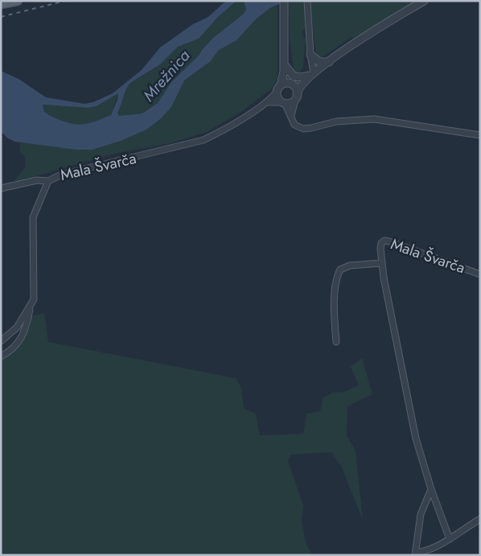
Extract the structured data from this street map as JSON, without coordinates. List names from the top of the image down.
{
  "streets": {
    "street": ["Mala Švarča"]
  },
  "water": ["Mrežnica"]
}
